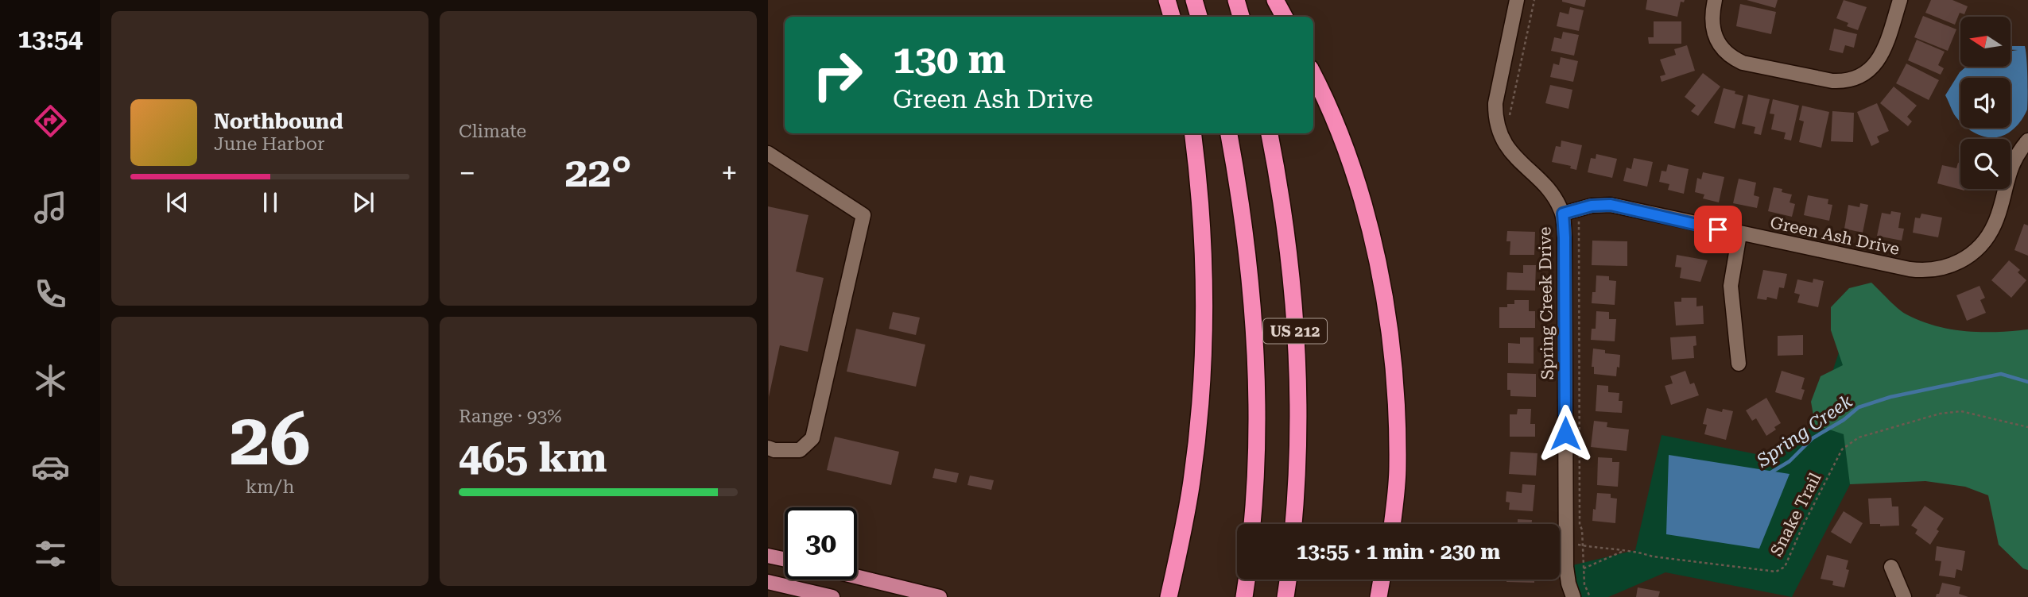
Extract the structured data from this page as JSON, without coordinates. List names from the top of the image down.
{
  "streets": {
    "highway": ["US 212"],
    "street": ["Green Ash Drive", "Spring Creek Drive"],
    "path": ["Snake Trail"]
  },
  "crossings": [
    ["Green Ash Drive", "Spring Creek Drive"],
    ["Spring Creek Drive", "Snake Trail"]
  ],
  "water": ["Spring Creek"],
  "north": "left",
  "page": {
    "tabs": "13:54",
    "tile": [
      "Climate",
      ["26", "km/h"],
      ["Range · 93%", "465 km"]
    ],
    "turn": ["130 m", "Green Ash Drive"],
    "song": ["Northbound", "June Harbor"],
    "heat": ["−", "22°", "+"],
    "limit": "30",
    "trip": "13:55 · 1 min · 230 m"
  }
}
